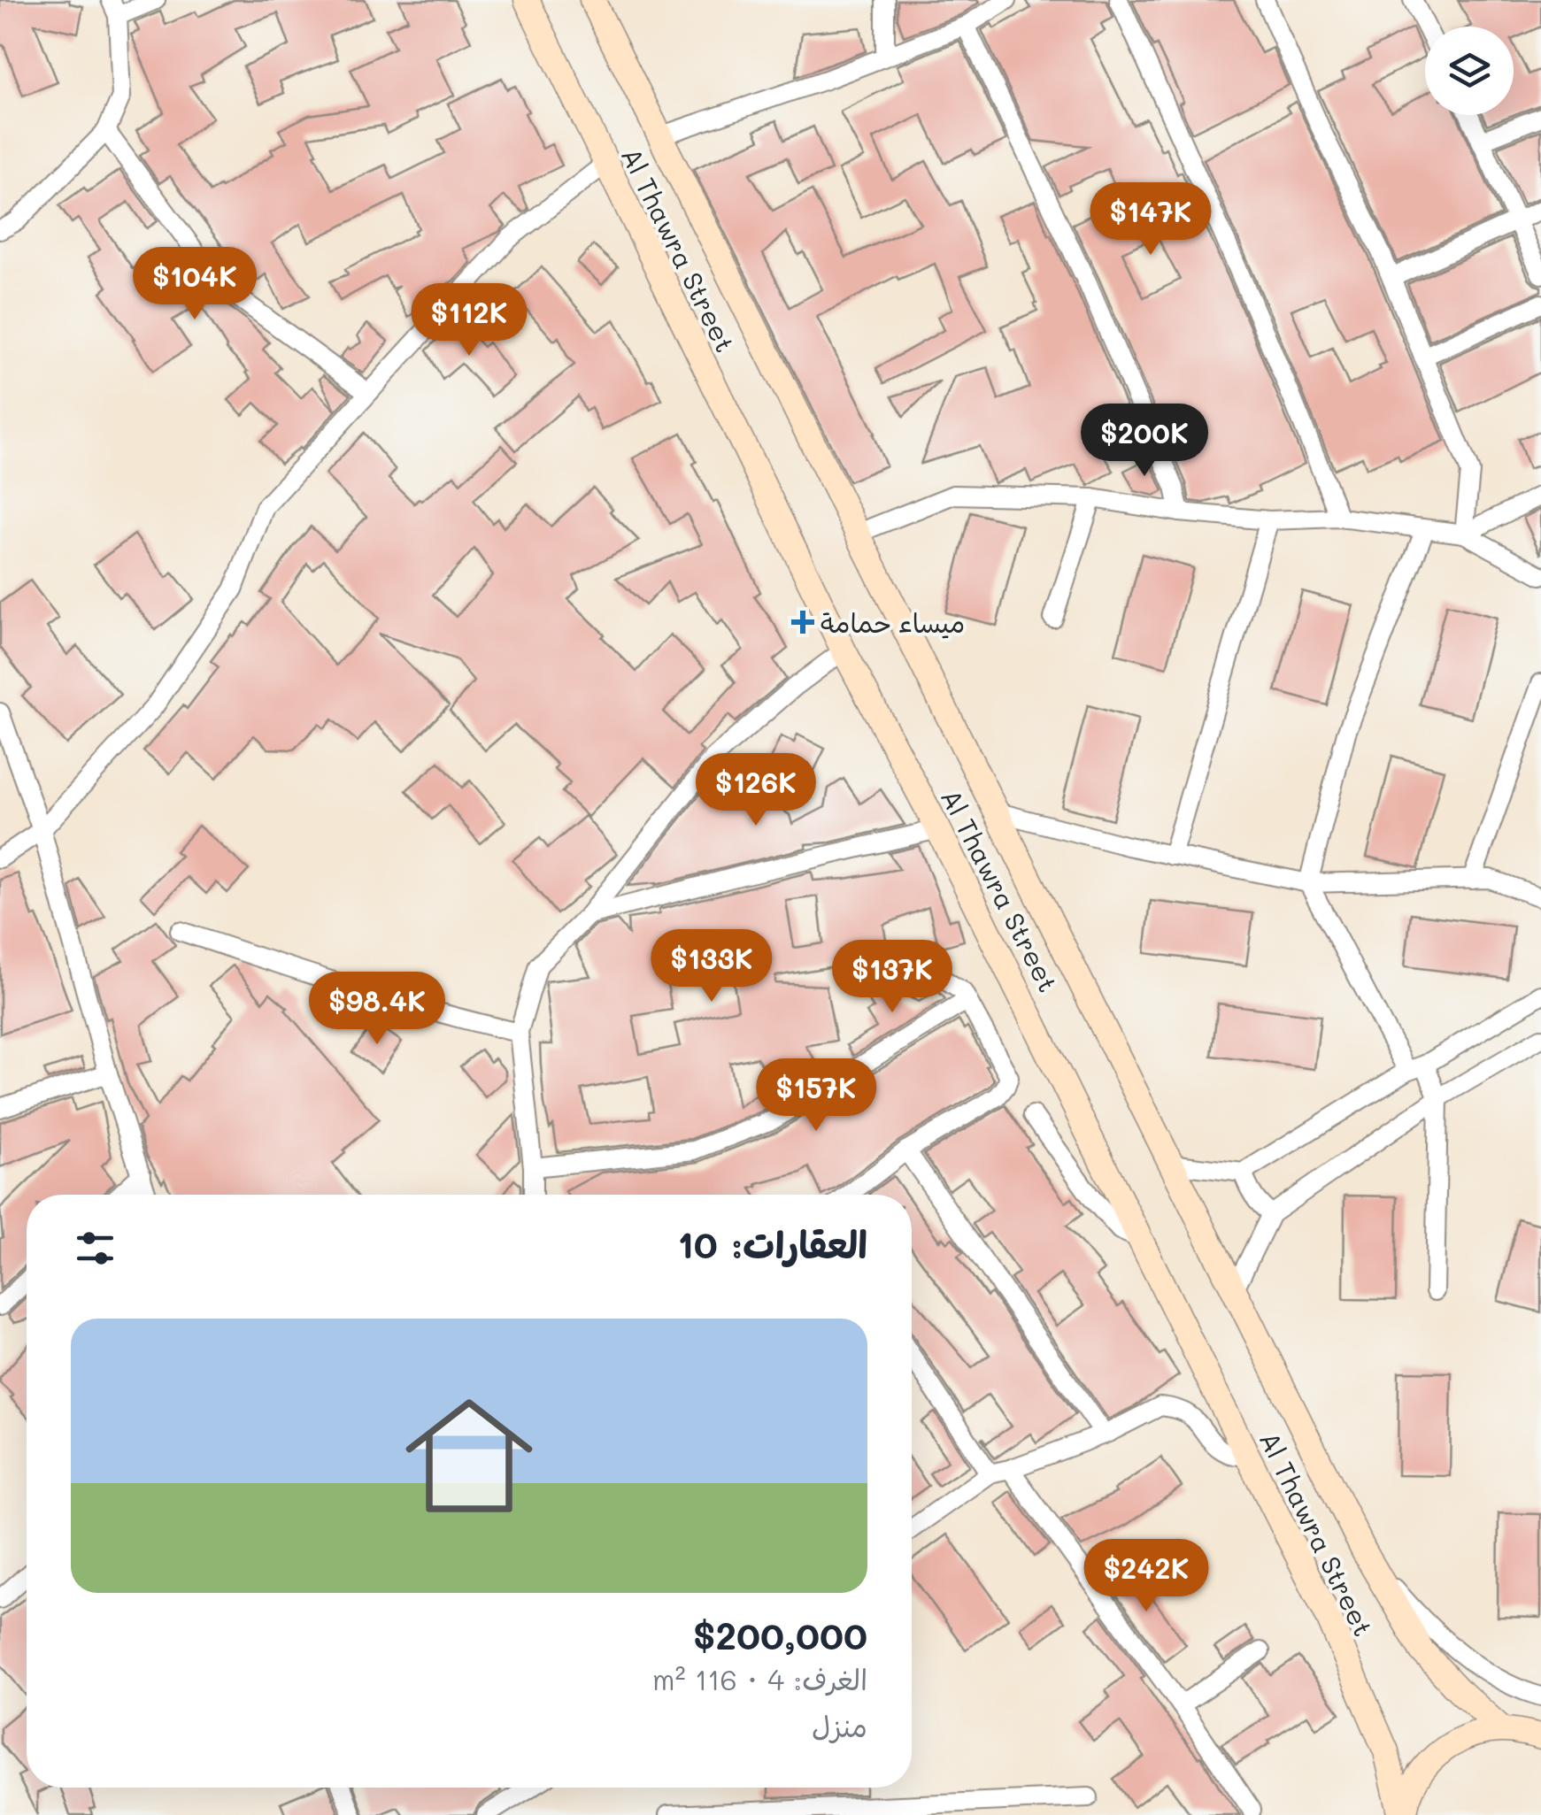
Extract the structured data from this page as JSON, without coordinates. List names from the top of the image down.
{
  "streets": {
    "main road": ["Al Thawra Street"]
  },
  "places": {
    "health": ["ميساء حمامة"]
  },
  "page": {
    "price": [
      "$147K",
      "$104K",
      "$112K",
      "$200K",
      "$126K",
      "$133K",
      "$137K",
      "$98.4K",
      "$157K",
      "$242K"
    ],
    "heading": "العقارات: 10",
    "list": [
      {
        "name": "$200,000",
        "note": "الغرف: 4 · 116 m² · منزل"
      }
    ]
  }
}
